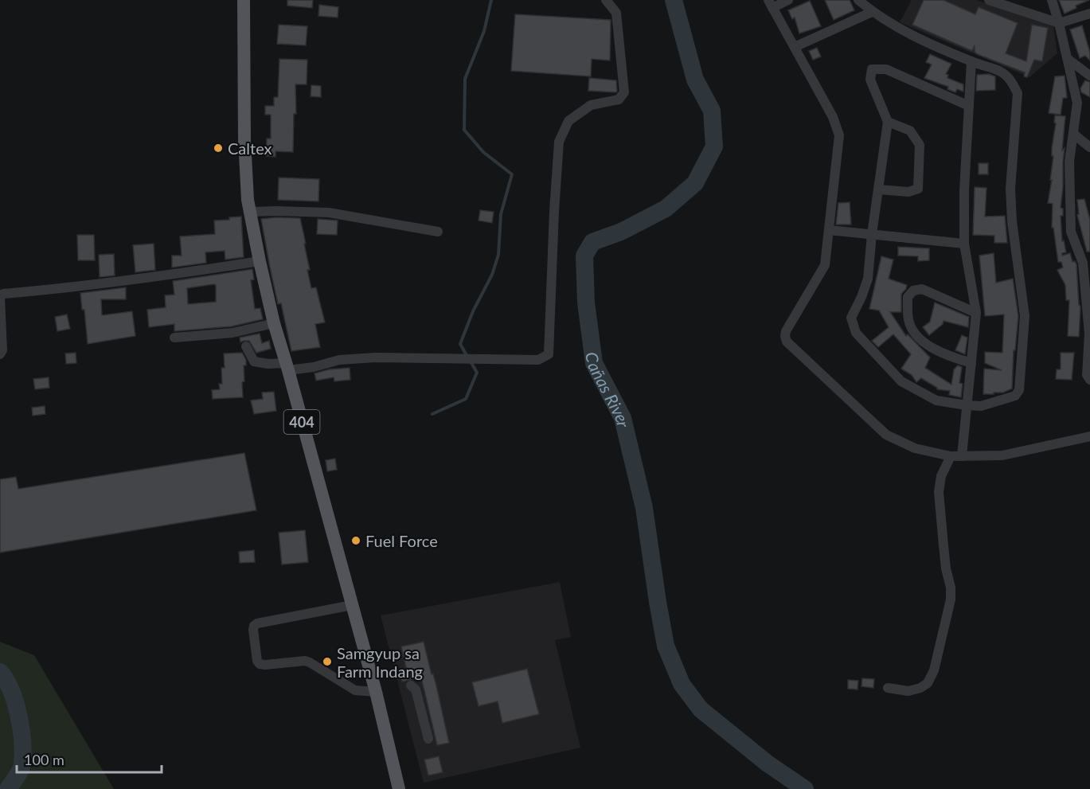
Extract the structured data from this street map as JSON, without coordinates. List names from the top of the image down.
{
  "streets": {
    "main road": ["404"]
  },
  "water": ["Cañas River"],
  "places": ["Caltex", "Fuel Force", "Samgyup sa Farm Indang"],
  "scale_bar": "100 m"
}
